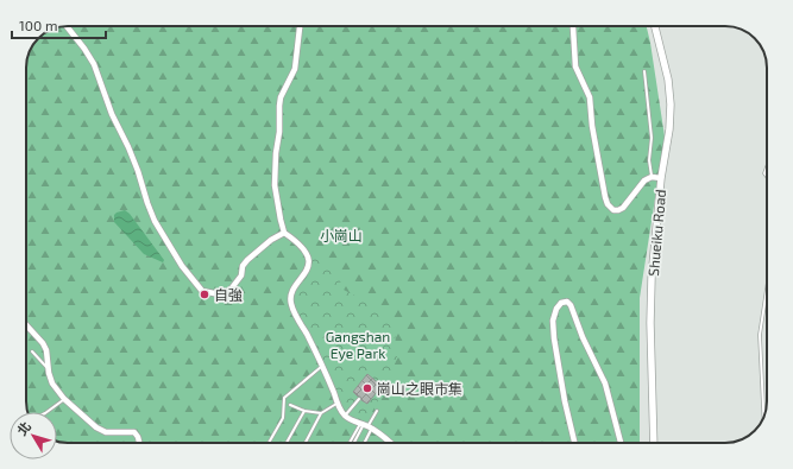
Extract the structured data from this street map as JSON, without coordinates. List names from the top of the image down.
{
  "streets": {
    "street": ["Shueiku Road"]
  },
  "parks": ["小崗山", "Gangshan Eye Park"],
  "places": ["自強", "崗山之眼市集"],
  "scale_bar": "100 m",
  "north": "top left"
}
